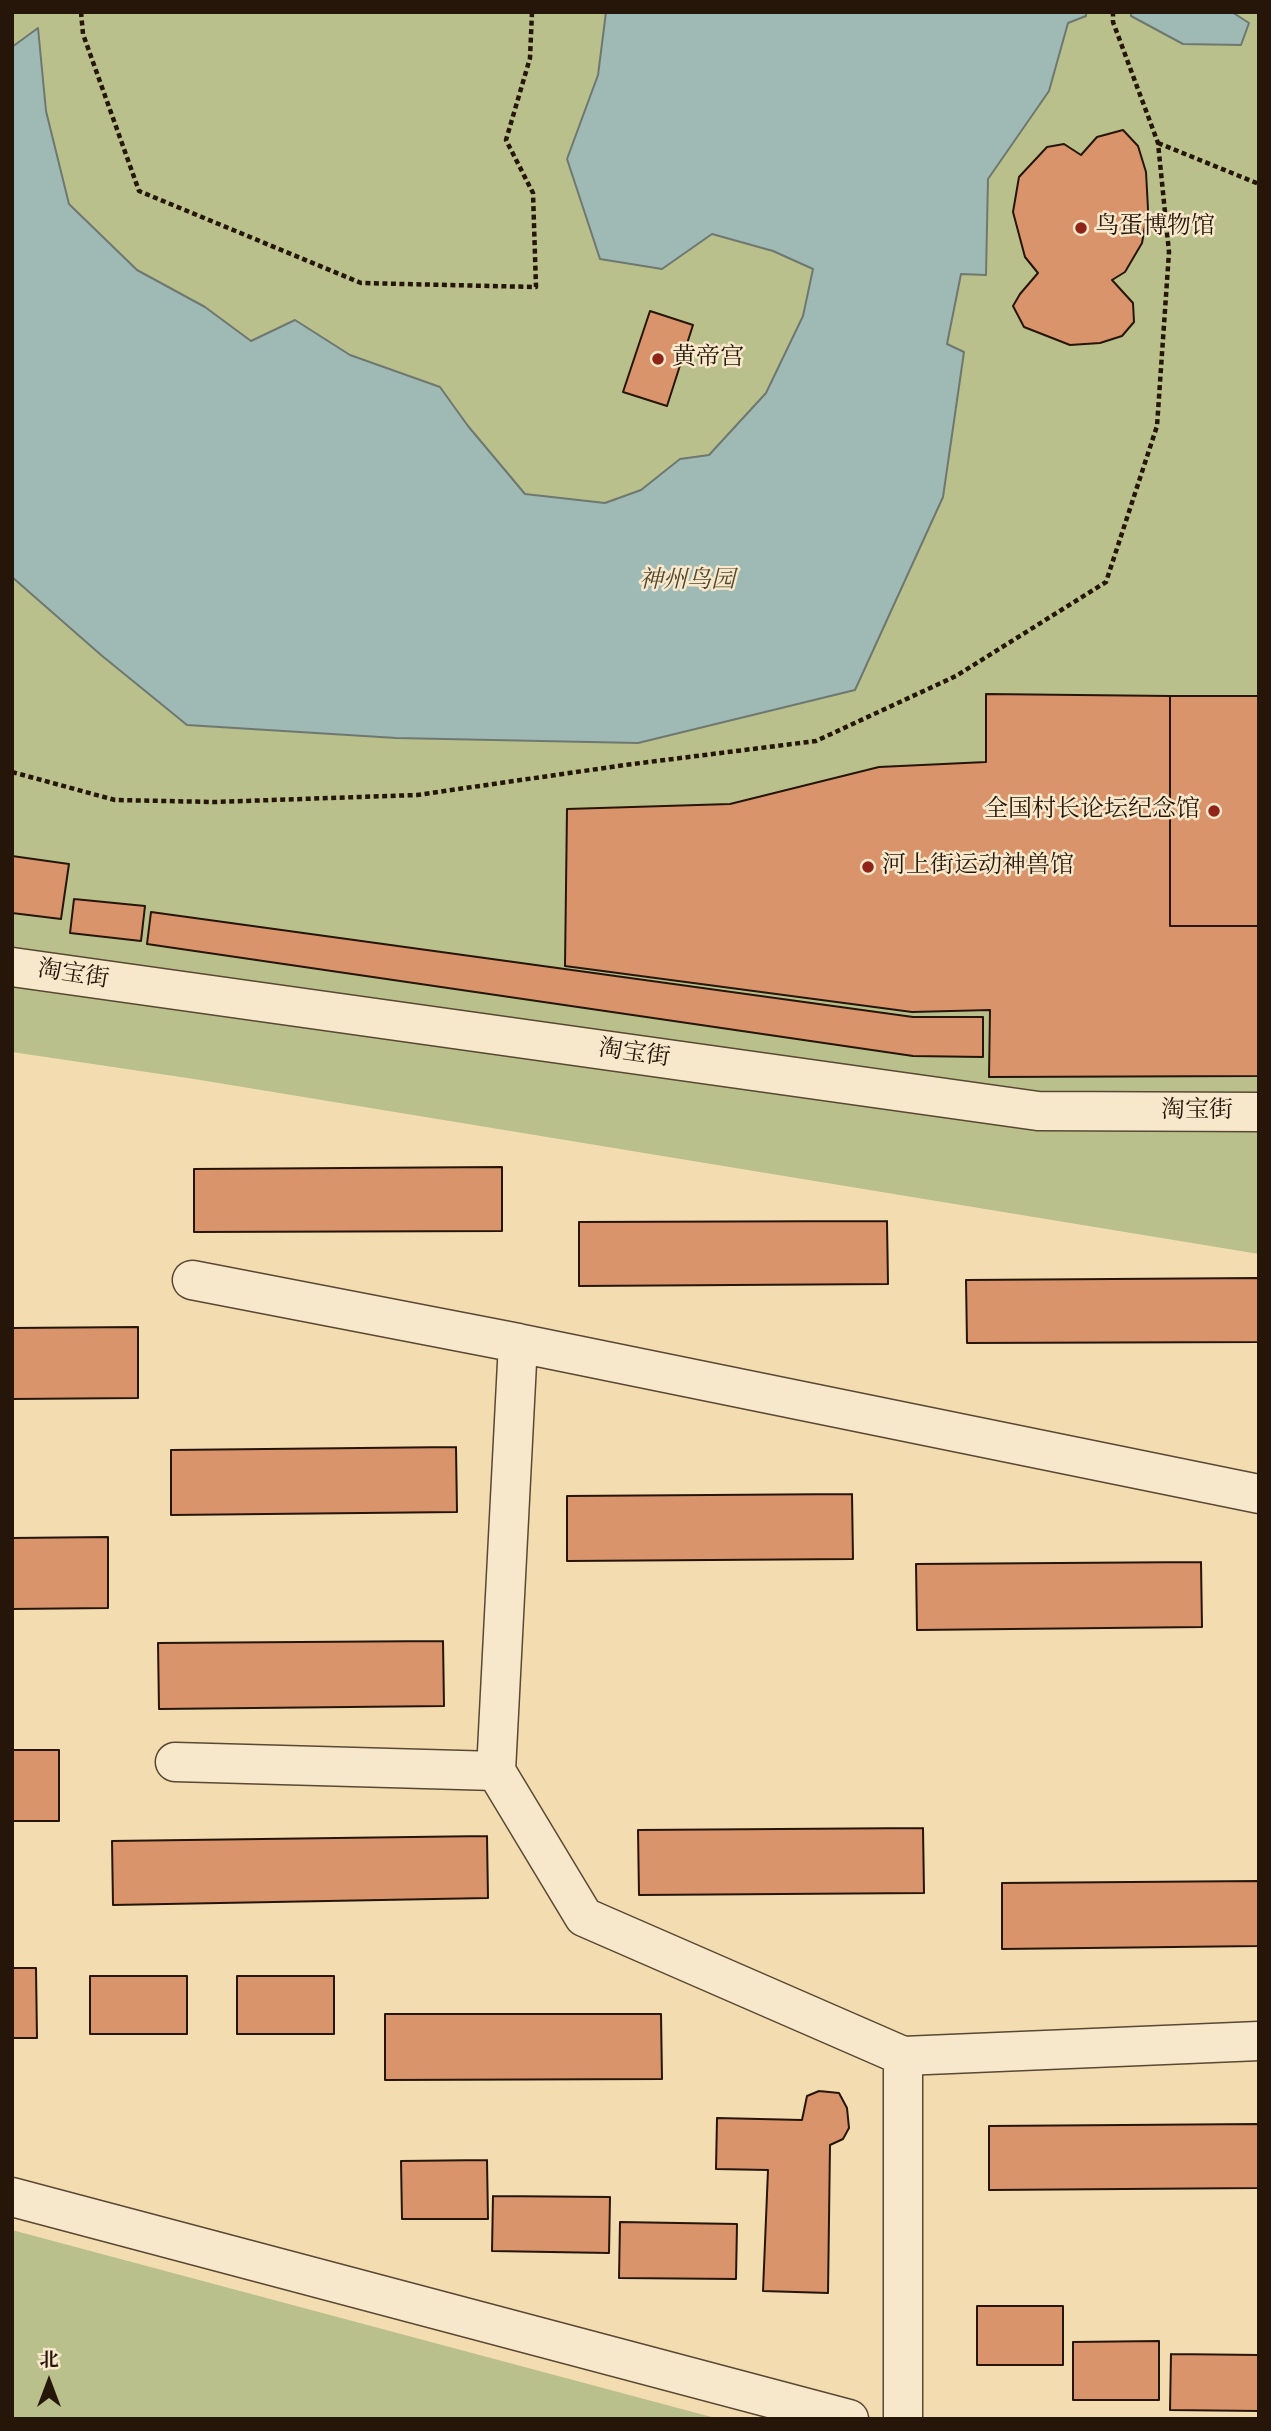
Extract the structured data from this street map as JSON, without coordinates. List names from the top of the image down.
{
  "streets": {
    "street": ["淘宝街"]
  },
  "parks": ["神州鸟园"],
  "places": [
    "鸟蛋博物馆",
    "黄帝宫",
    "全国村长论坛纪念馆",
    "河上街运动神兽馆"
  ],
  "north": "top"
}
